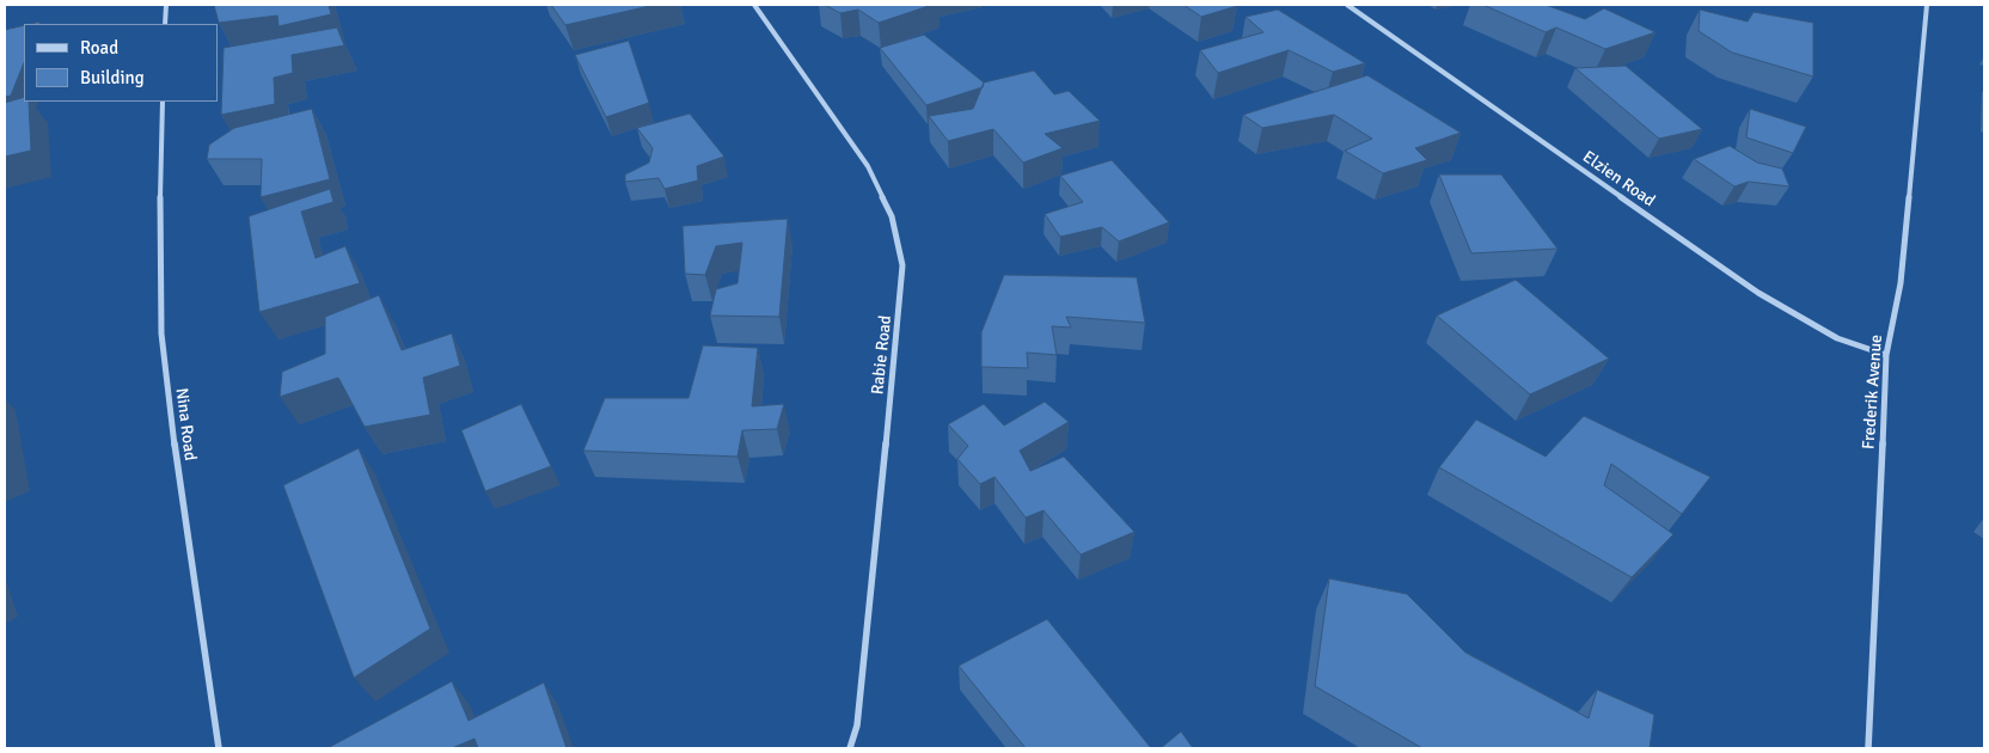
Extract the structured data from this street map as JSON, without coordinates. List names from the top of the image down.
{
  "streets": {
    "street": [
      "Elzien Road",
      "Rabie Road",
      "Frederik Avenue",
      "Nina Road"
    ]
  },
  "crossings": [
    ["Elzien Road", "Frederik Avenue"]
  ],
  "legend": ["Road", "Building"]
}
